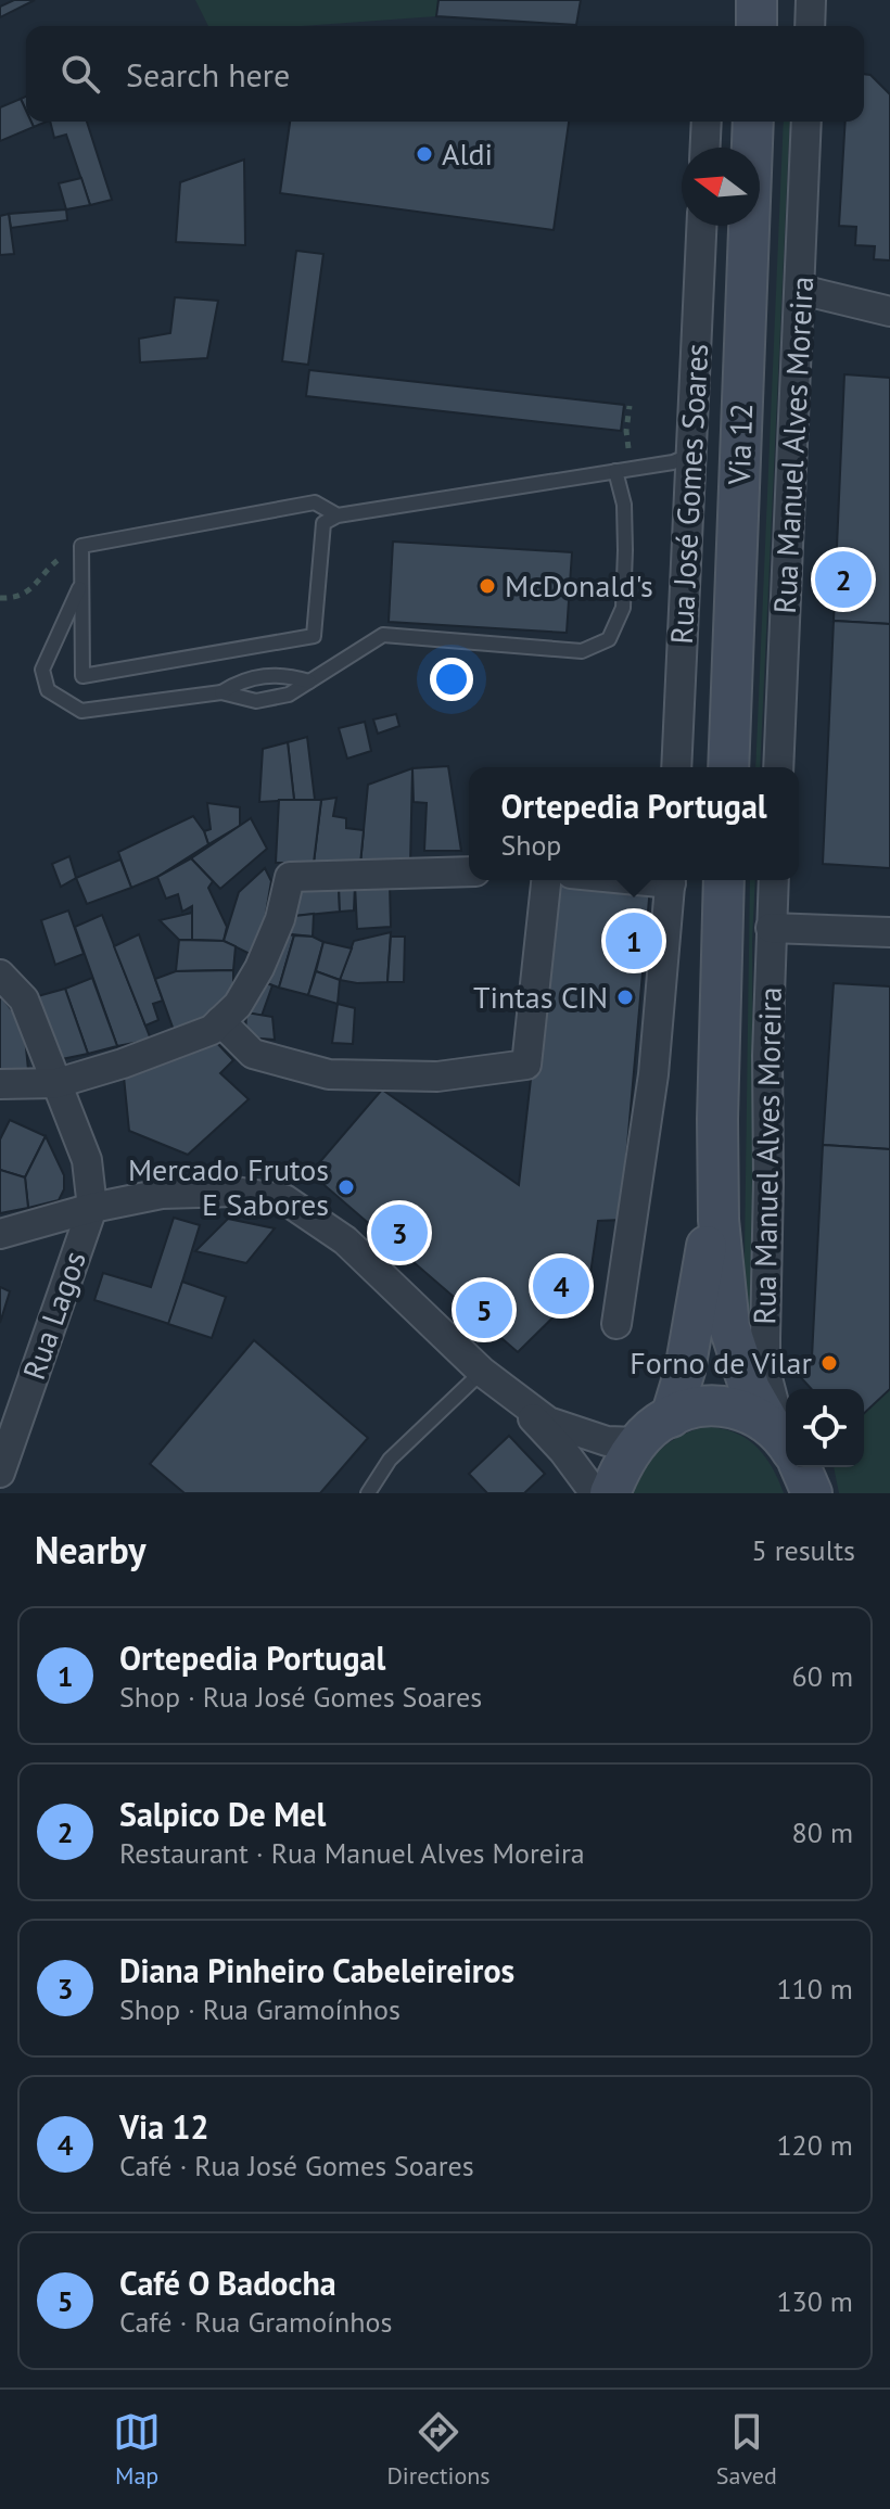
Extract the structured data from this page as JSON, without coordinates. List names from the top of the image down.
{
  "streets": {
    "main road": ["Via 12"],
    "street": ["Rua Manuel Alves Moreira", "Rua José Gomes Soares", "Rua Lagos"]
  },
  "places": [
    "Aldi",
    "McDonald's",
    "Tintas CIN",
    "Mercado Frutos E Sabores",
    "Forno de Vilar"
  ],
  "north": "left",
  "page": {
    "search": "Search here",
    "pins": [
      "2",
      "1",
      "3",
      "4",
      "5"
    ],
    "popup": ["Ortepedia Portugal", "Shop"],
    "heading": ["Nearby", "5 results"],
    "list": [
      {
        "mark": "1",
        "name": "Ortepedia Portugal",
        "note": "Shop · Rua José Gomes Soares",
        "value": "60 m"
      },
      {
        "mark": "2",
        "name": "Salpico De Mel",
        "note": "Restaurant · Rua Manuel Alves Moreira",
        "value": "80 m"
      },
      {
        "mark": "3",
        "name": "Diana Pinheiro Cabeleireiros",
        "note": "Shop · Rua Gramoínhos",
        "value": "110 m"
      },
      {
        "mark": "4",
        "name": "Via 12",
        "note": "Café · Rua José Gomes Soares",
        "value": "120 m"
      },
      {
        "mark": "5",
        "name": "Café O Badocha",
        "note": "Café · Rua Gramoínhos",
        "value": "130 m"
      }
    ],
    "nav": ["Map", "Directions", "Saved"]
  }
}
